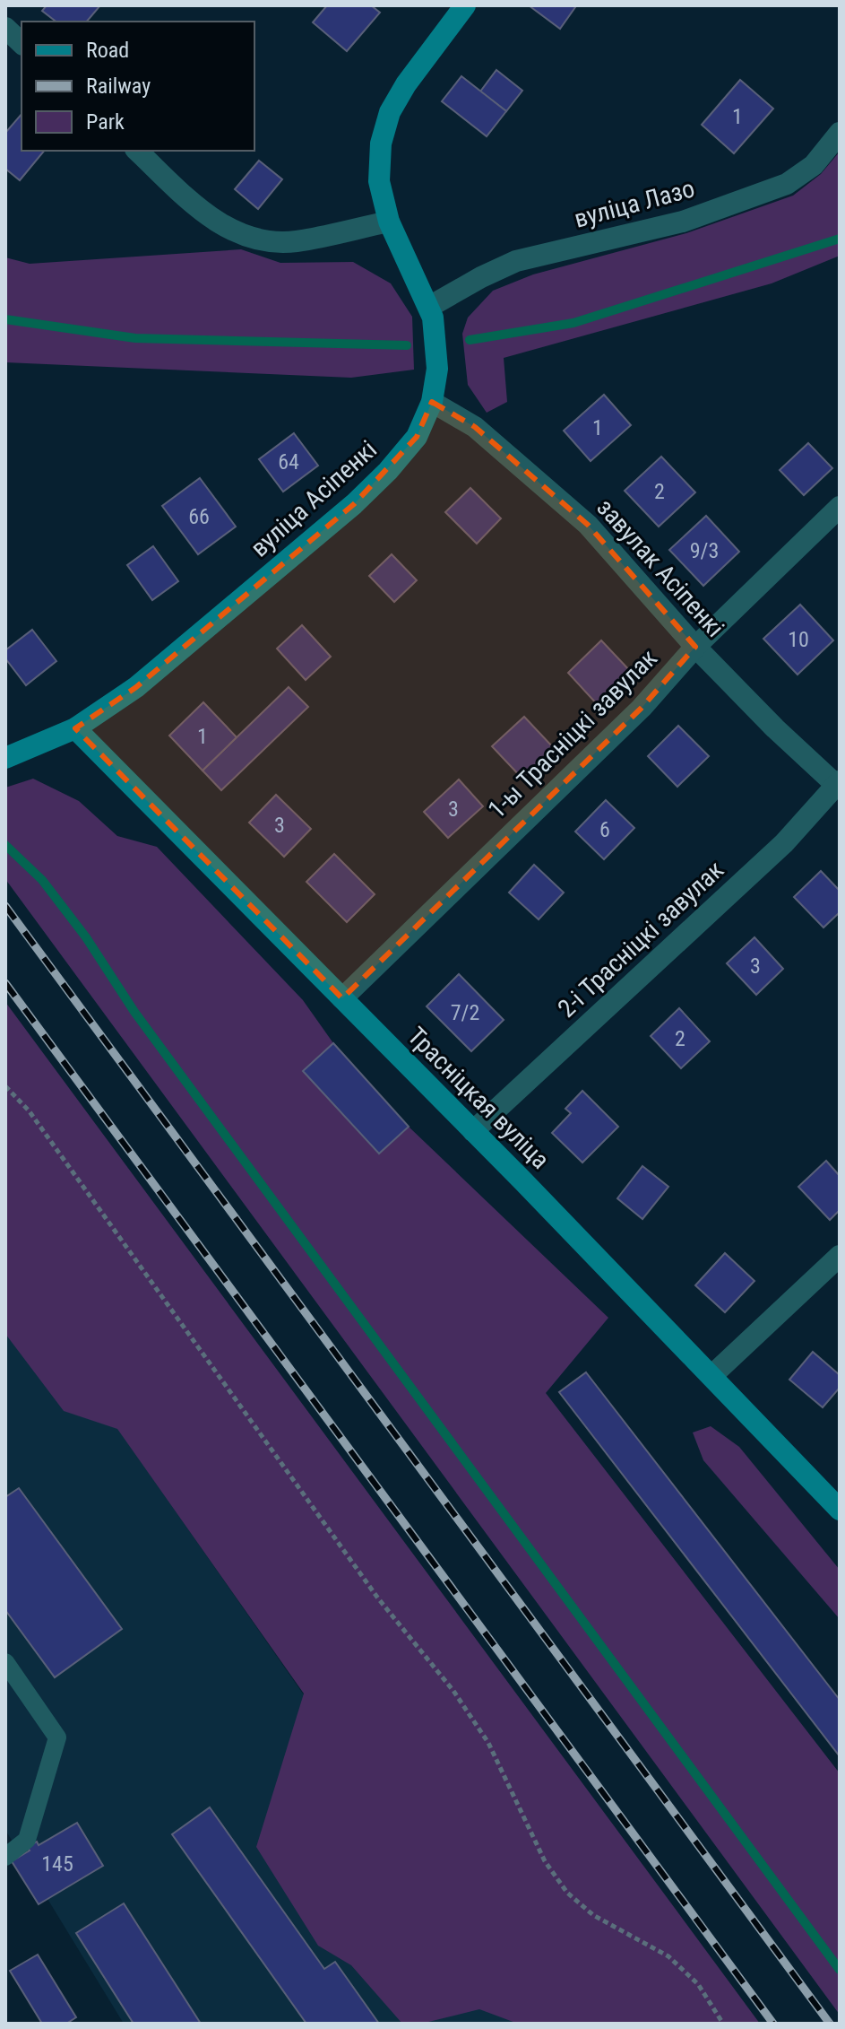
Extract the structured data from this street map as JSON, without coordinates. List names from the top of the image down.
{
  "streets": {
    "street": [
      "вуліца Лазо",
      "вуліца Асіпенкі",
      "завулак Асіпенкі",
      "1-ы Трасніцкі завулак",
      "2-і Трасніцкі завулак",
      "Трасніцкая вуліца"
    ]
  },
  "crossings": [
    ["вуліца Лазо", "вуліца Асіпенкі"],
    ["вуліца Асіпенкі", "завулак Асіпенкі"],
    ["вуліца Асіпенкі", "Трасніцкая вуліца"],
    ["завулак Асіпенкі", "1-ы Трасніцкі завулак"],
    ["завулак Асіпенкі", "2-і Трасніцкі завулак"],
    ["1-ы Трасніцкі завулак", "Трасніцкая вуліца"],
    ["2-і Трасніцкі завулак", "Трасніцкая вуліца"]
  ],
  "house_numbers": [
    "1",
    "1",
    "64",
    "2",
    "66",
    "9/3",
    "10",
    "1",
    "3",
    "3",
    "6",
    "3",
    "7/2",
    "2",
    "145"
  ],
  "legend": ["Road", "Railway", "Park"]
}
